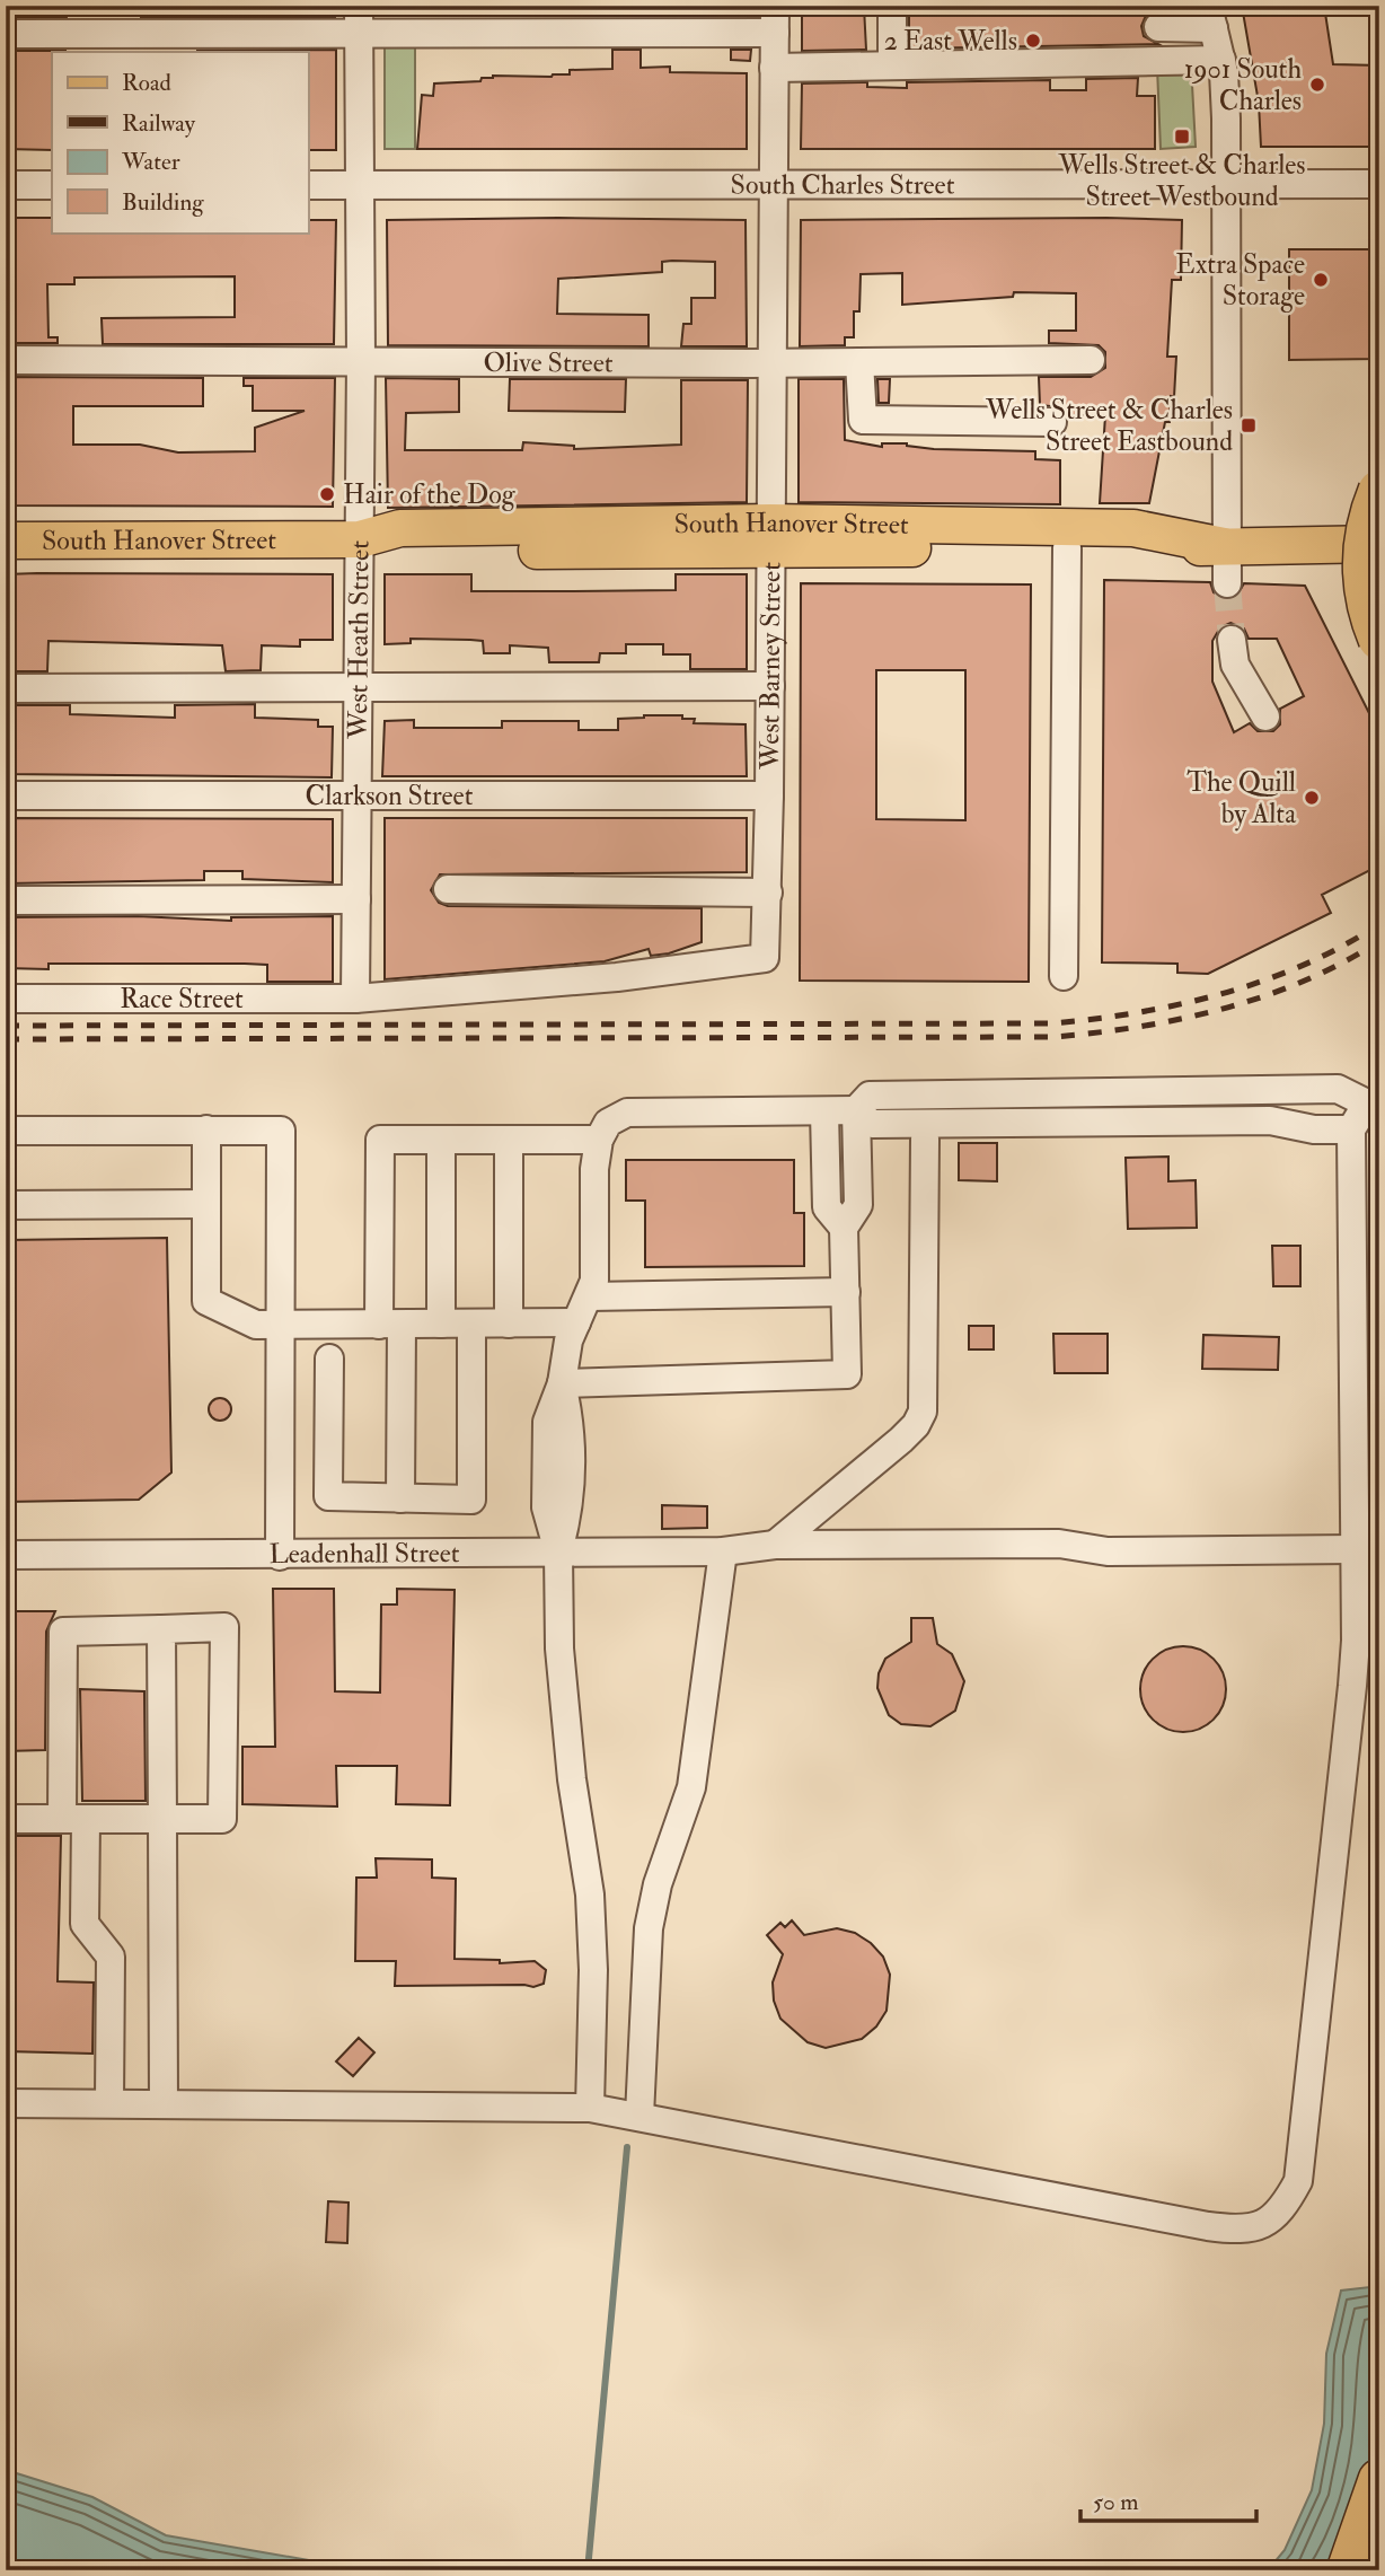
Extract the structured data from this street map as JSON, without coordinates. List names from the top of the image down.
{
  "streets": {
    "main road": ["South Hanover Street"],
    "street": [
      "South Charles Street",
      "Olive Street",
      "West Heath Street",
      "West Barney Street",
      "Clarkson Street",
      "Race Street",
      "Leadenhall Street"
    ]
  },
  "crossings": [
    ["South Charles Street", "West Heath Street"],
    ["South Charles Street", "West Barney Street"],
    ["Olive Street", "West Heath Street"],
    ["Olive Street", "West Barney Street"],
    ["South Hanover Street", "West Heath Street"],
    ["South Hanover Street", "West Barney Street"],
    ["West Heath Street", "Clarkson Street"],
    ["West Heath Street", "Race Street"],
    ["West Barney Street", "Clarkson Street"],
    ["West Barney Street", "Race Street"]
  ],
  "places": {
    "other": [
      "2 East Wells",
      "1901 South Charles",
      "Extra Space Storage",
      "Hair of the Dog",
      "The Quill by Alta"
    ],
    "transit": ["Wells Street & Charles Street Westbound", "Wells Street & Charles Street Eastbound"]
  },
  "legend": [
    "Road",
    "Railway",
    "Water",
    "Building"
  ],
  "scale_bar": "50 m"
}
